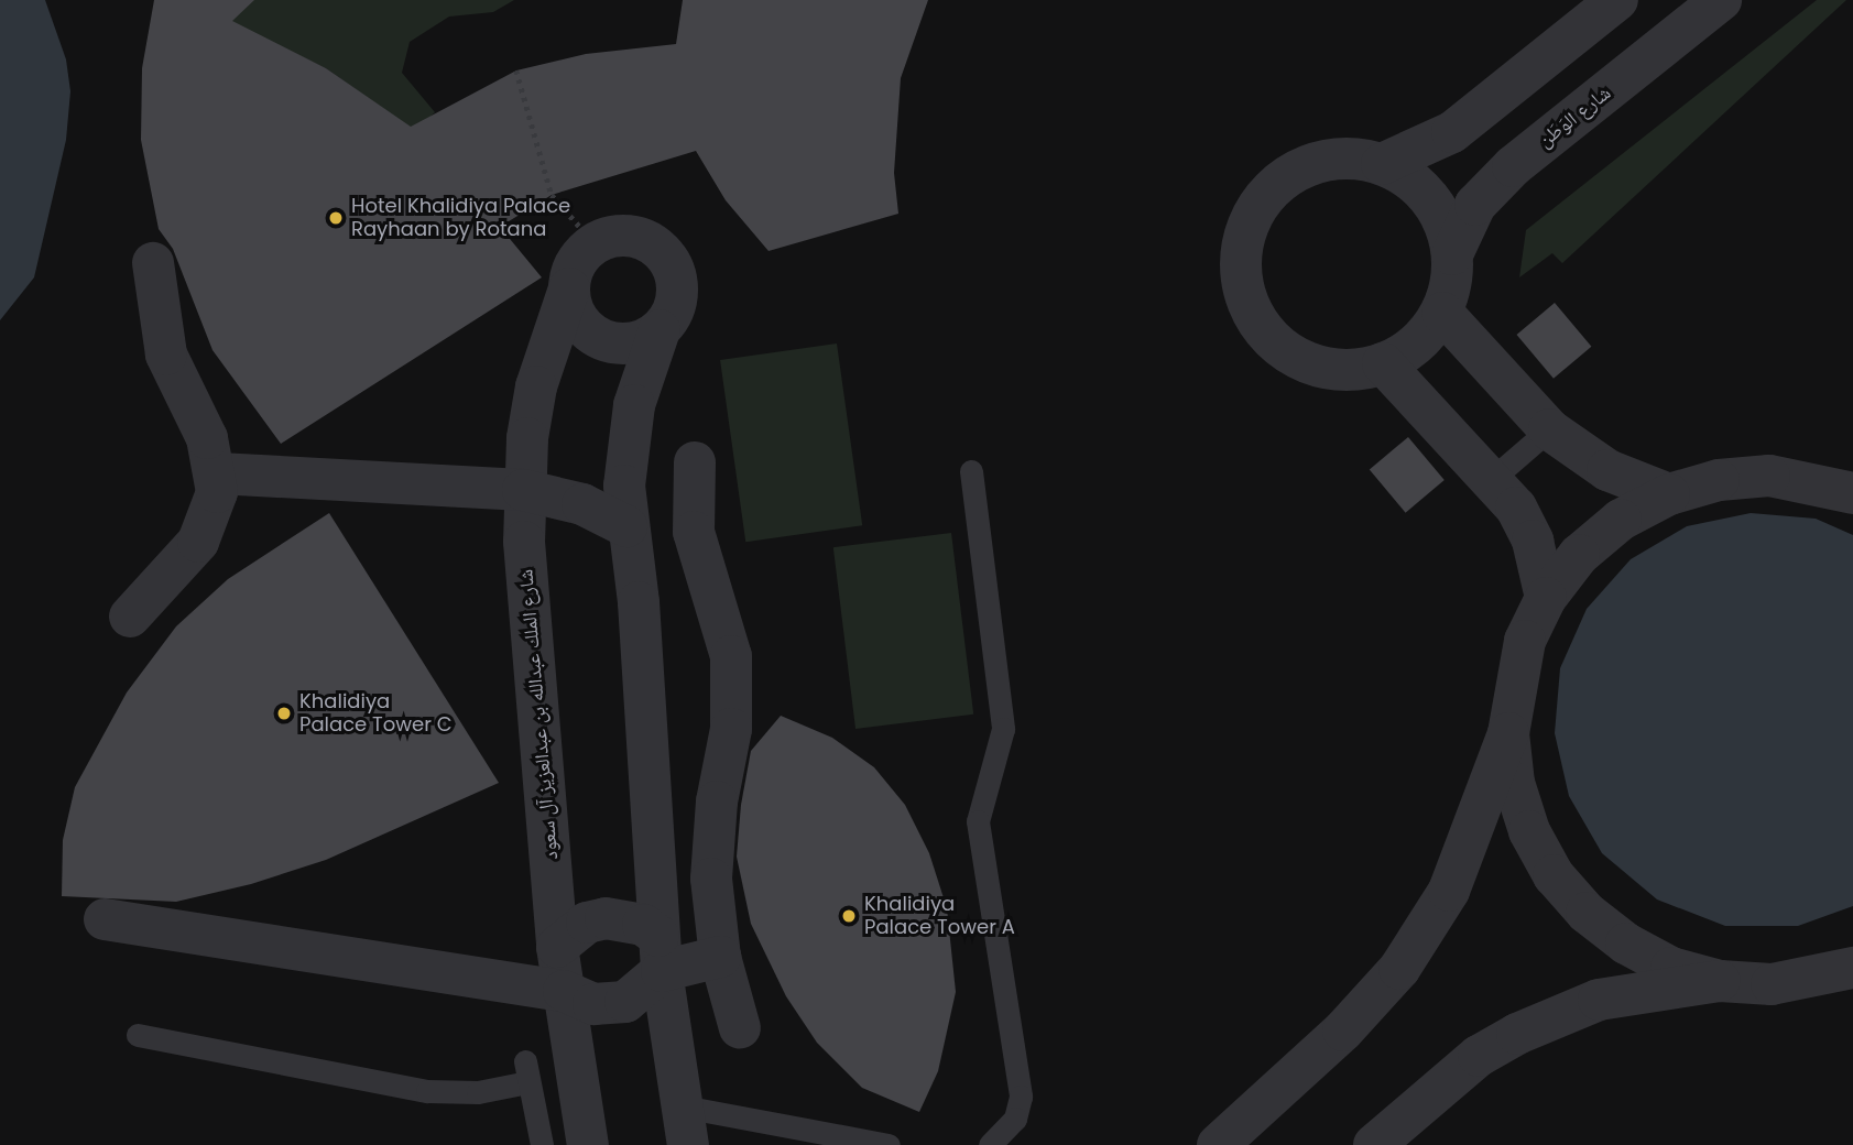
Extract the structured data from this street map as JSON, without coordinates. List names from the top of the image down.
{
  "streets": {
    "street": ["شارع الوَطَن", "شارع الملك عبدالله بن عبدالعزيز آل سعود"]
  },
  "places": ["Hotel Khalidiya Palace Rayhaan by Rotana", "Khalidiya Palace Tower C", "Khalidiya Palace Tower A"]
}
